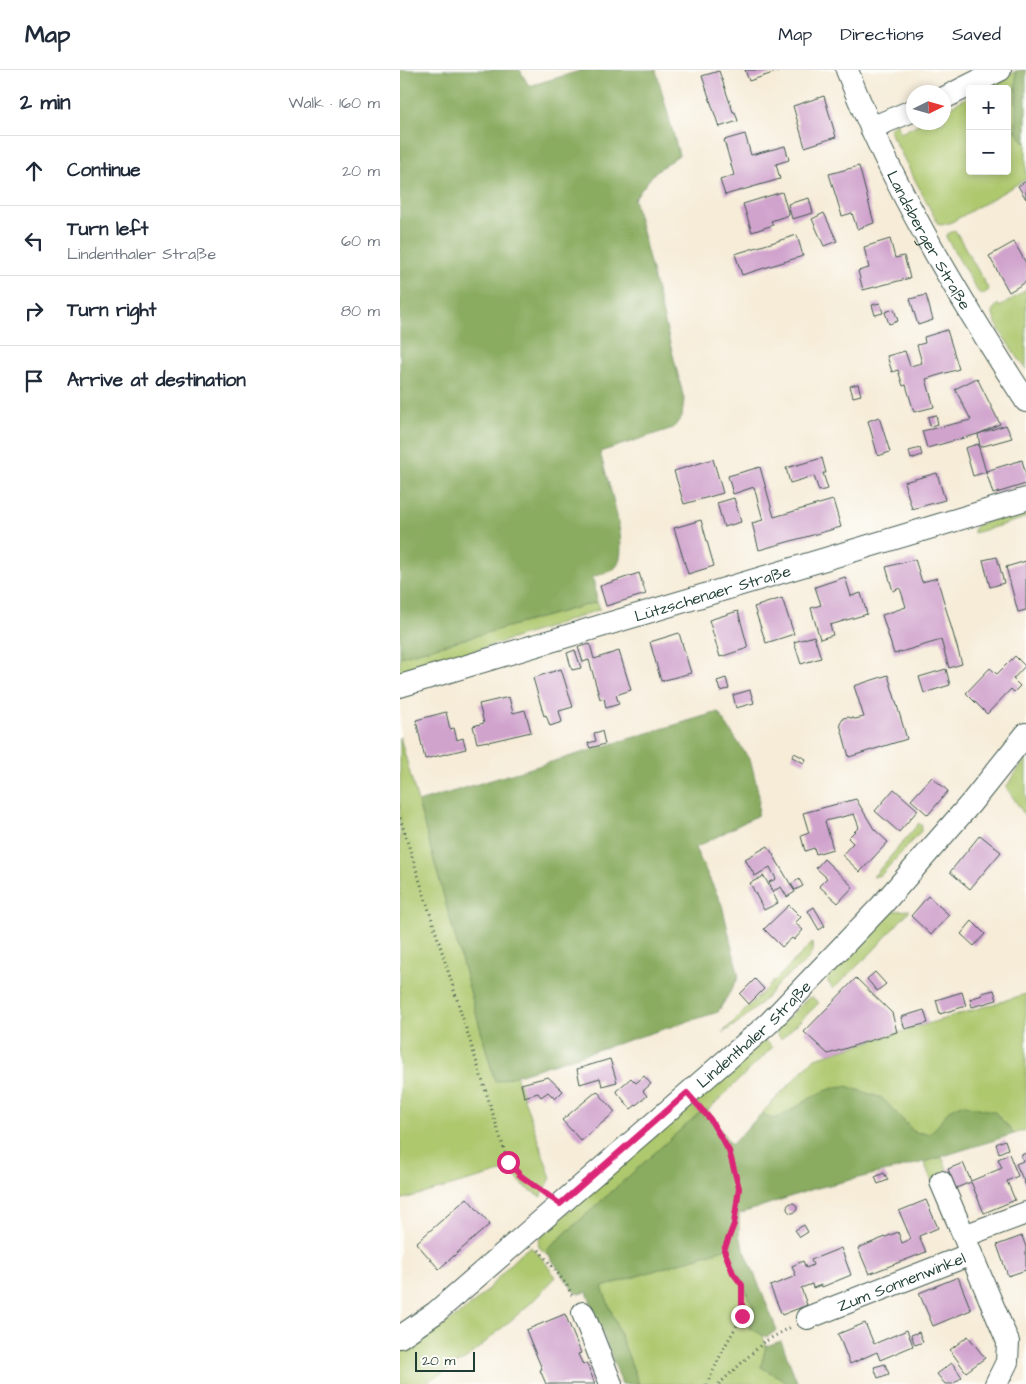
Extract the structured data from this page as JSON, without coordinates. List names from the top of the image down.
{
  "streets": {
    "street": [
      "Landsberger Straße",
      "Lützschenaer Straße",
      "Lindenthaler Straße",
      "Zum Sonnenwinkel"
    ]
  },
  "scale_bar": "20 m",
  "north": "right",
  "page": {
    "header": "Map",
    "nav": ["Map", "Directions", "Saved"],
    "heading": ["2 min", "Walk · 160 m"],
    "map_buttons": ["+", "−"],
    "list": [
      ["Continue", "20 m"],
      ["Turn left", "Lindenthaler Straße", "60 m"],
      ["Turn right", "80 m"],
      "Arrive at destination"
    ],
    "scale": "20 m"
  }
}
